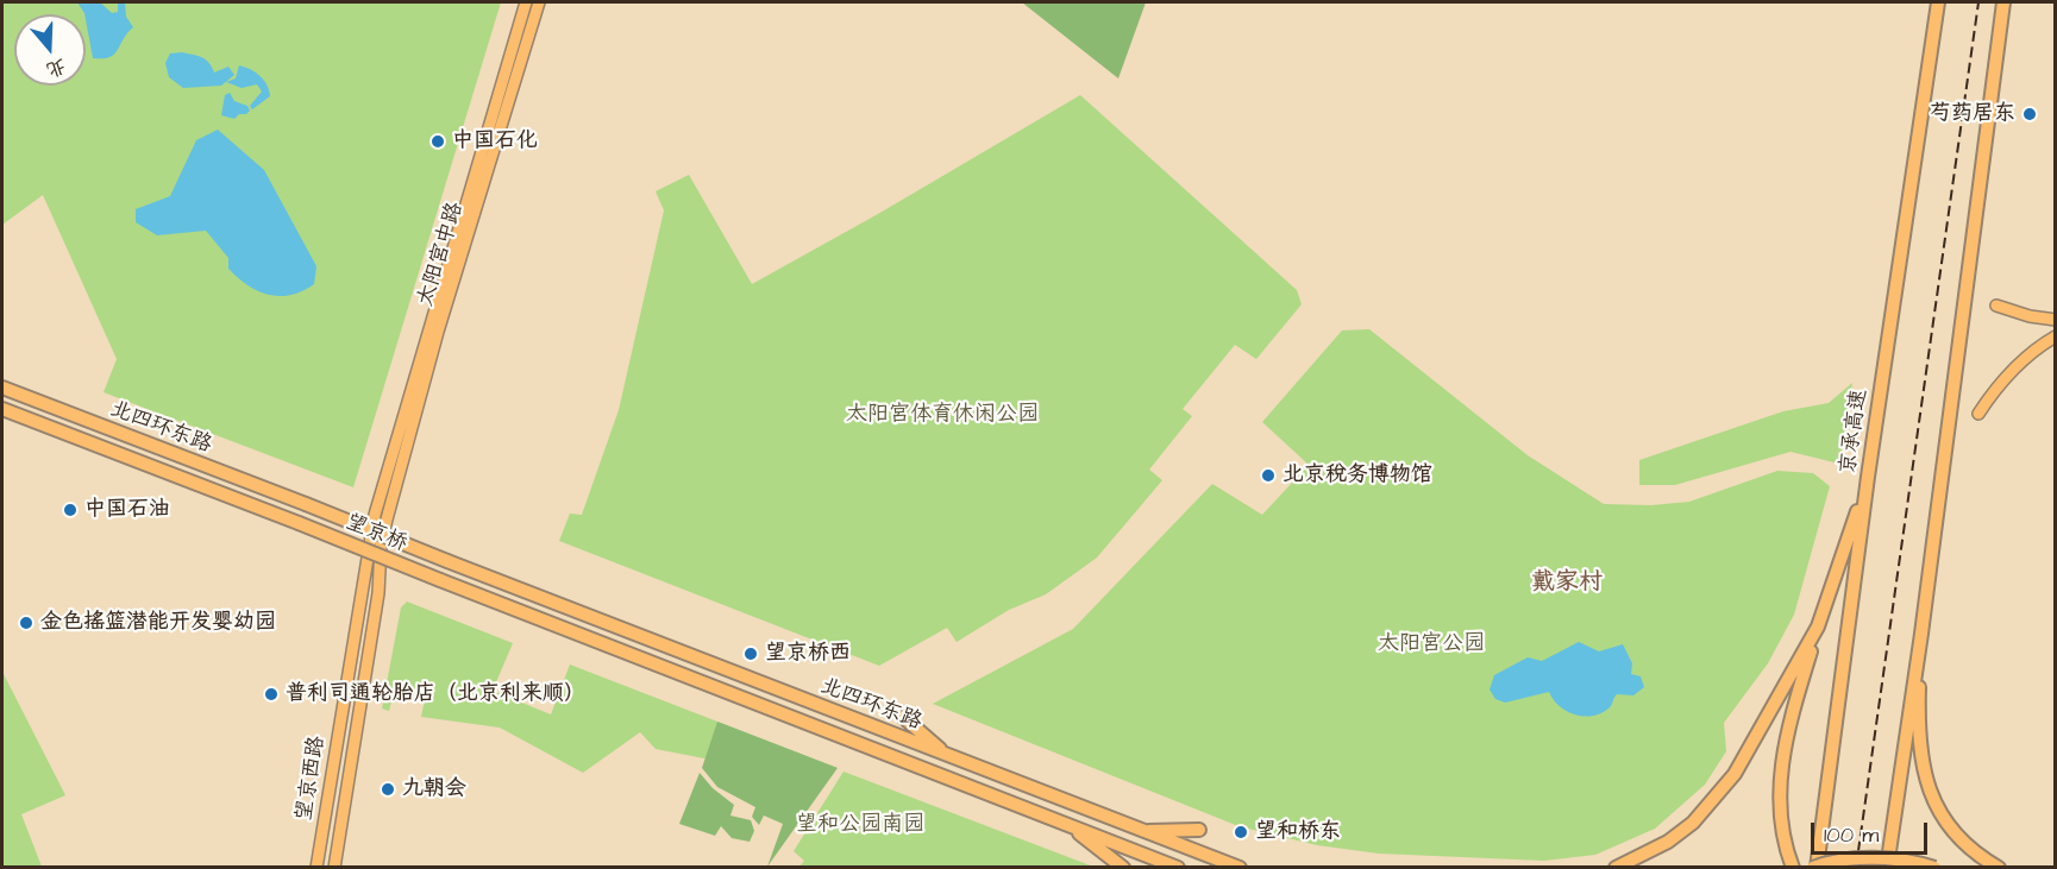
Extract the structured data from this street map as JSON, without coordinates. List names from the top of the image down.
{
  "streets": {
    "highway": ["北四环东路", "京承高速", "望京桥"],
    "main road": ["太阳宫中路", "望京西路"]
  },
  "crossings": [
    ["太阳宫中路", "望京西路"],
    ["北四环东路", "望京桥"]
  ],
  "districts": ["戴家村"],
  "parks": ["太阳宫体育休闲公园", "太阳宫公园", "望和公园南园"],
  "places": [
    "芍药居东",
    "中国石化",
    "北京税务博物馆",
    "中国石油",
    "金色摇篮潜能开发婴幼园",
    "望京桥西",
    "普利司通轮胎店（北京利来顺）",
    "九朝会",
    "望和桥东"
  ],
  "scale_bar": "100 m",
  "north": "bottom"
}
